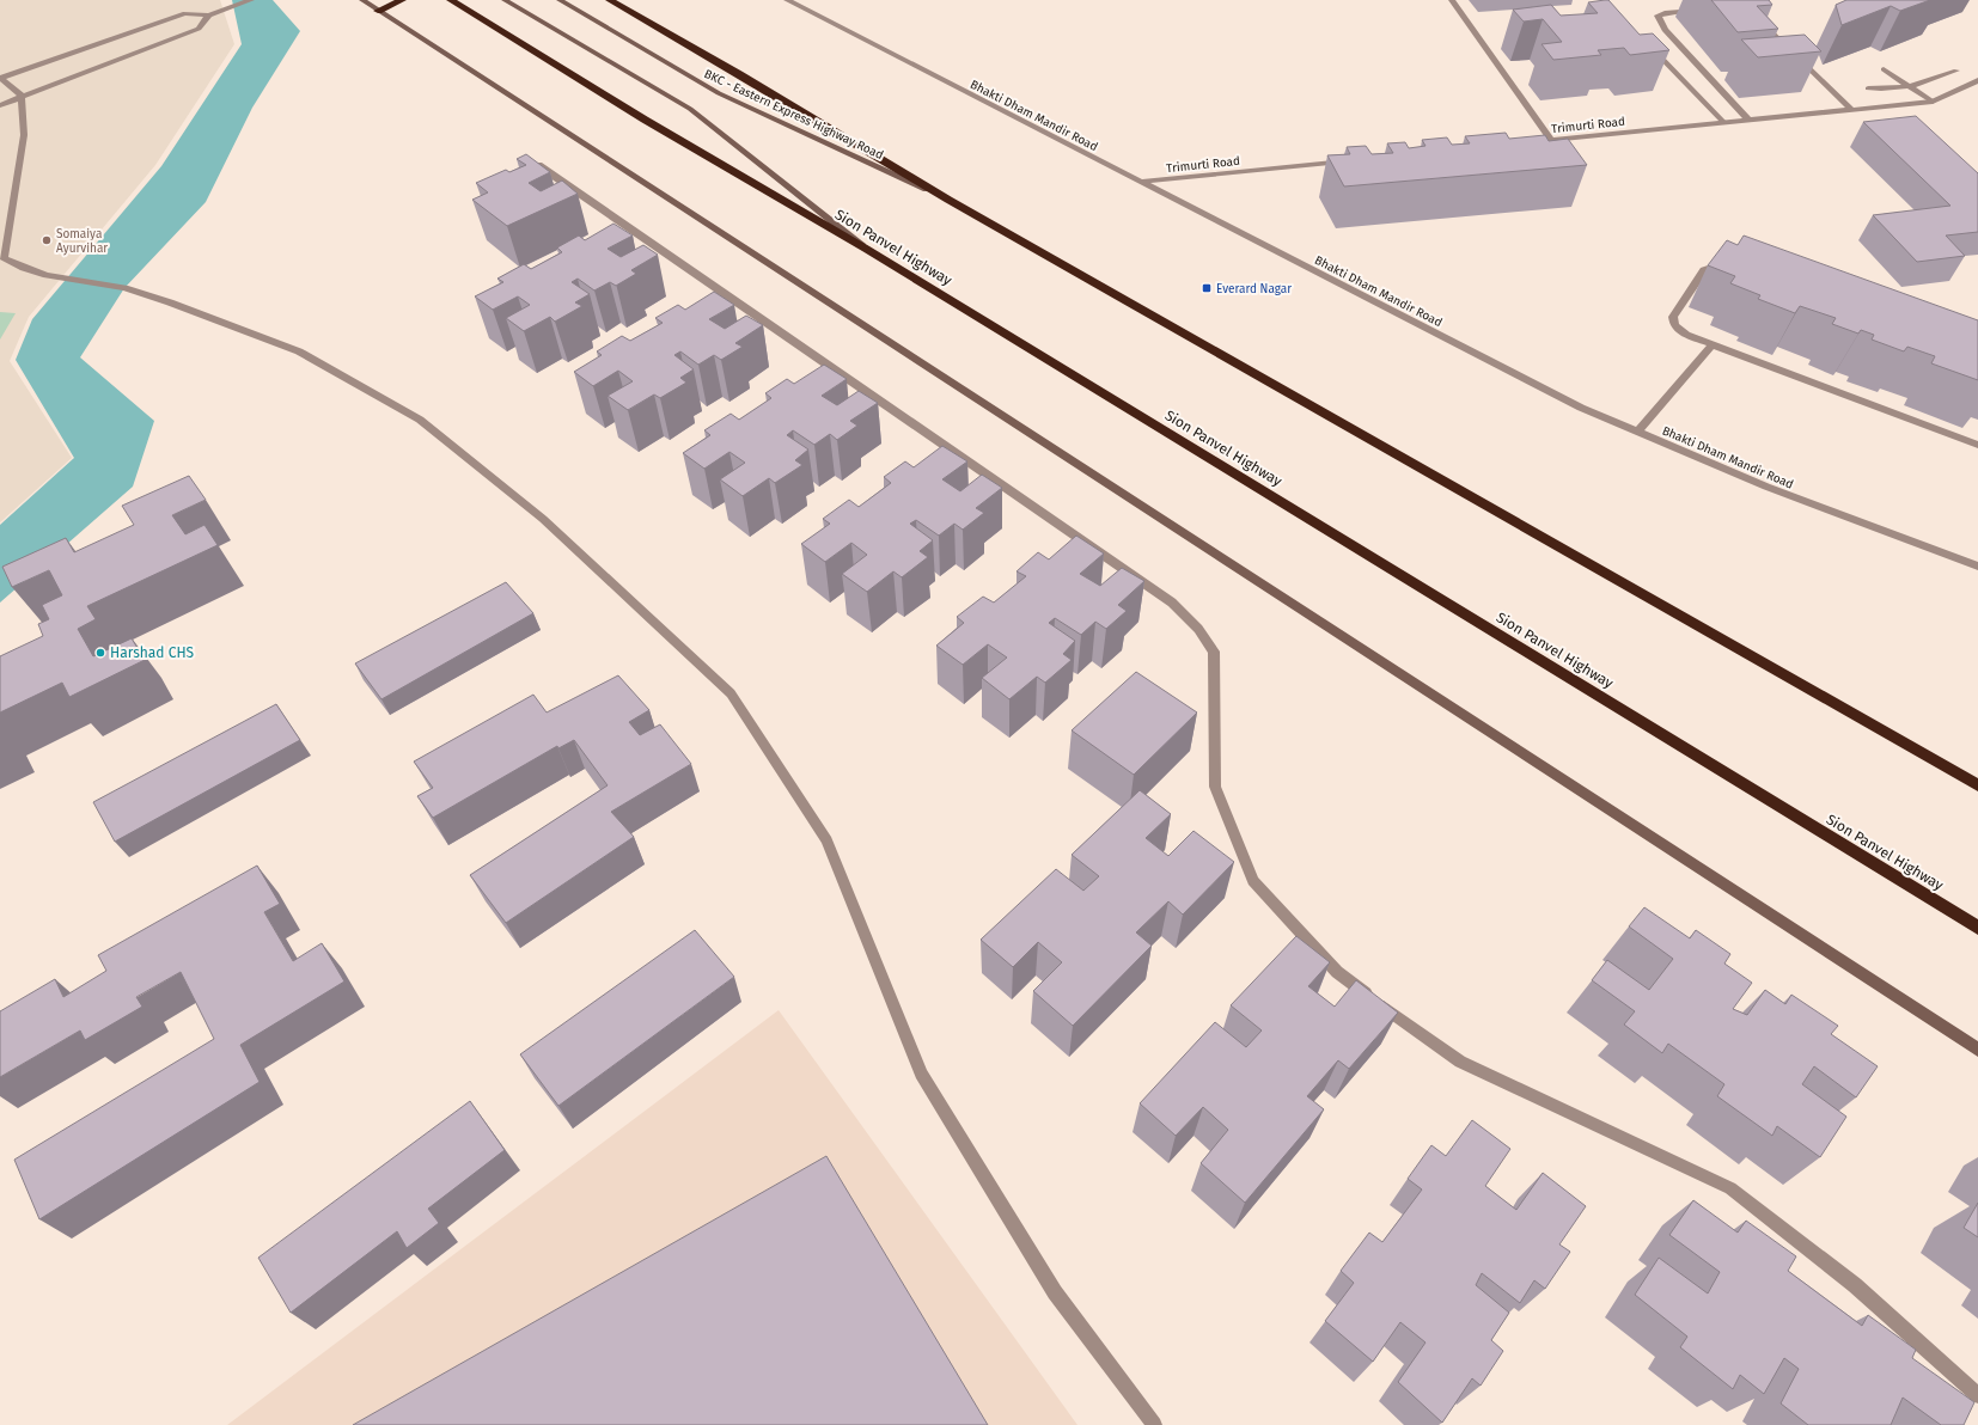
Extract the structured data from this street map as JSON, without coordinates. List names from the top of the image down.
{
  "streets": {
    "highway": ["Sion Panvel Highway"],
    "street": ["BKC - Eastern Express Highway Road", "Bhakti Dham Mandir Road", "Trimurti Road"]
  },
  "crossings": [
    ["Bhakti Dham Mandir Road", "Trimurti Road"]
  ],
  "places": {
    "other": ["Somaiya Ayurvihar", "Harshad CHS"],
    "transit": ["Everard Nagar"]
  }
}
